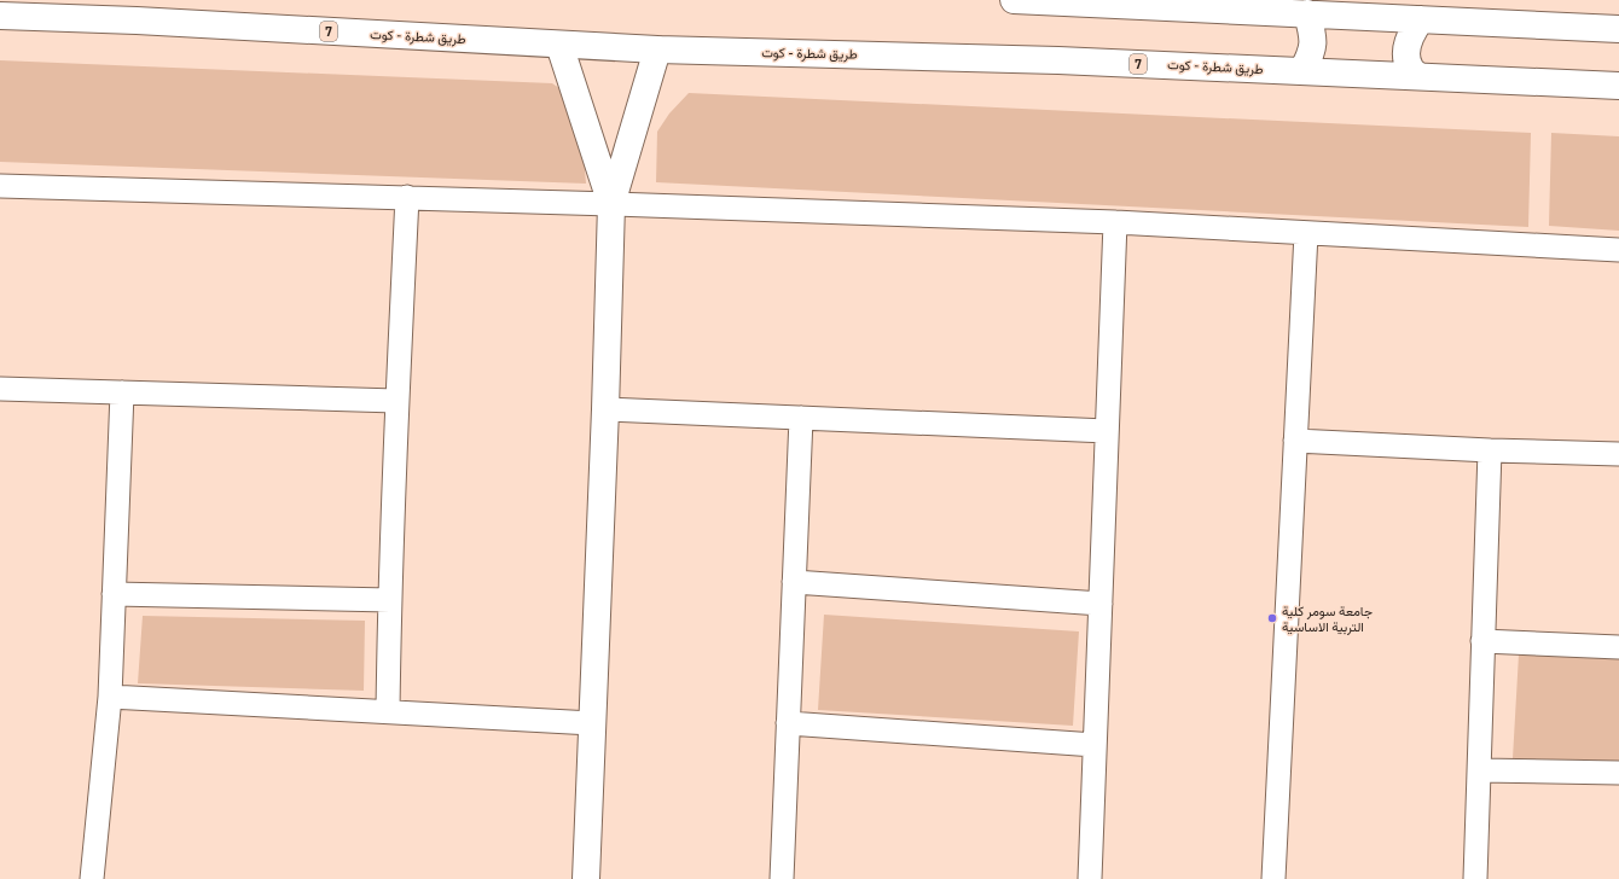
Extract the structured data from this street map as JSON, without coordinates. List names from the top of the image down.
{
  "streets": {
    "main road": ["7", "طريق شطرة - كوت"]
  },
  "places": ["جامعة سومر كلية التربية الاساسية"]
}
